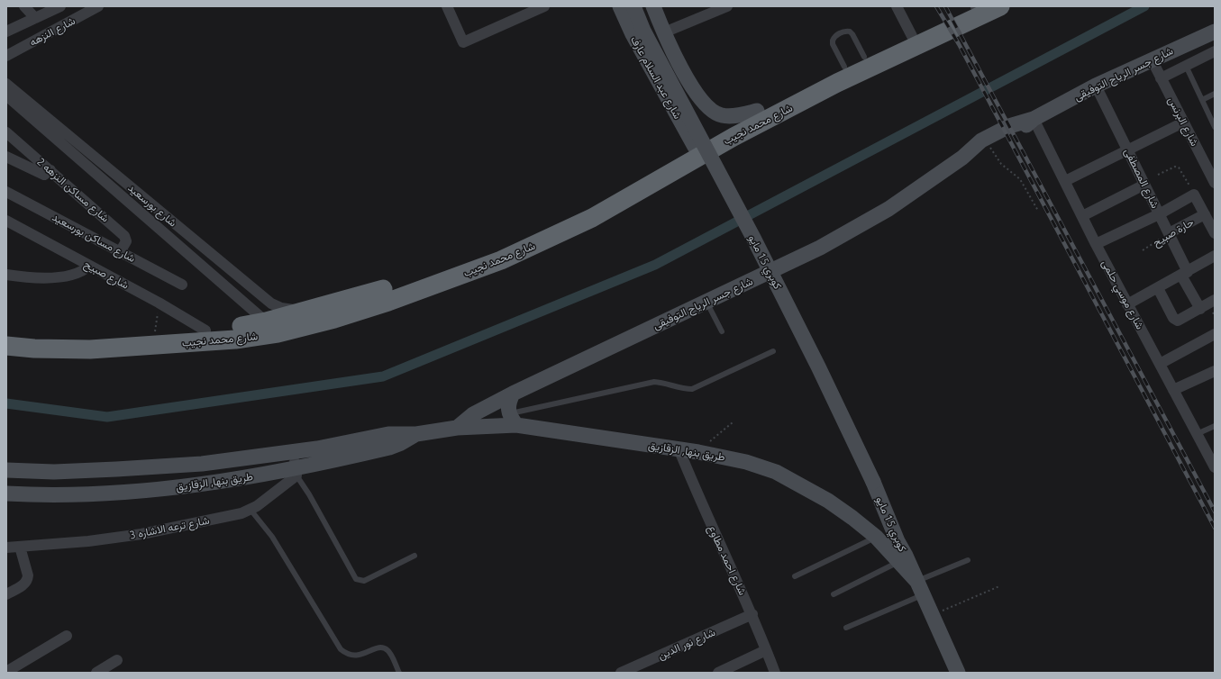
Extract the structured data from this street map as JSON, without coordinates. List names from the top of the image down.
{
  "streets": {
    "highway": ["شارع محمد نجيب"],
    "main road": [
      "شارع جسر الرياح التوفيقى",
      "شارع عبد السلام عارف",
      "كوبري 15 مايو",
      "طريق بنها, الزقازيق"
    ],
    "street": [
      "شارع النزهه",
      "شارع البرنس",
      "شارع المصطفى",
      "شارع مساكن النزهه 2",
      "شارع بورسعيد",
      "حارة صبيح",
      "شارع مساكن بورسعيد",
      "شارع صبيح",
      "شارع موسي حلمى",
      "شارع ترعه الاشاره 3",
      "شارع احمد مطاوع",
      "شارع نور الدين"
    ]
  },
  "crossings": [
    ["شارع جسر الرياح التوفيقى", "شارع البرنس"],
    ["شارع جسر الرياح التوفيقى", "شارع المصطفى"],
    ["شارع جسر الرياح التوفيقى", "شارع موسي حلمى"],
    ["شارع جسر الرياح التوفيقى", "طريق بنها, الزقازيق"],
    ["شارع عبد السلام عارف", "شارع محمد نجيب"],
    ["شارع محمد نجيب", "شارع بورسعيد"],
    ["شارع محمد نجيب", "شارع صبيح"],
    ["شارع المصطفى", "حارة صبيح"],
    ["شارع مساكن النزهه 2", "شارع مساكن بورسعيد"],
    ["كوبري 15 مايو", "طريق بنها, الزقازيق"],
    ["طريق بنها, الزقازيق", "شارع ترعه الاشاره 3"],
    ["طريق بنها, الزقازيق", "شارع احمد مطاوع"],
    ["شارع احمد مطاوع", "شارع نور الدين"]
  ]
}
